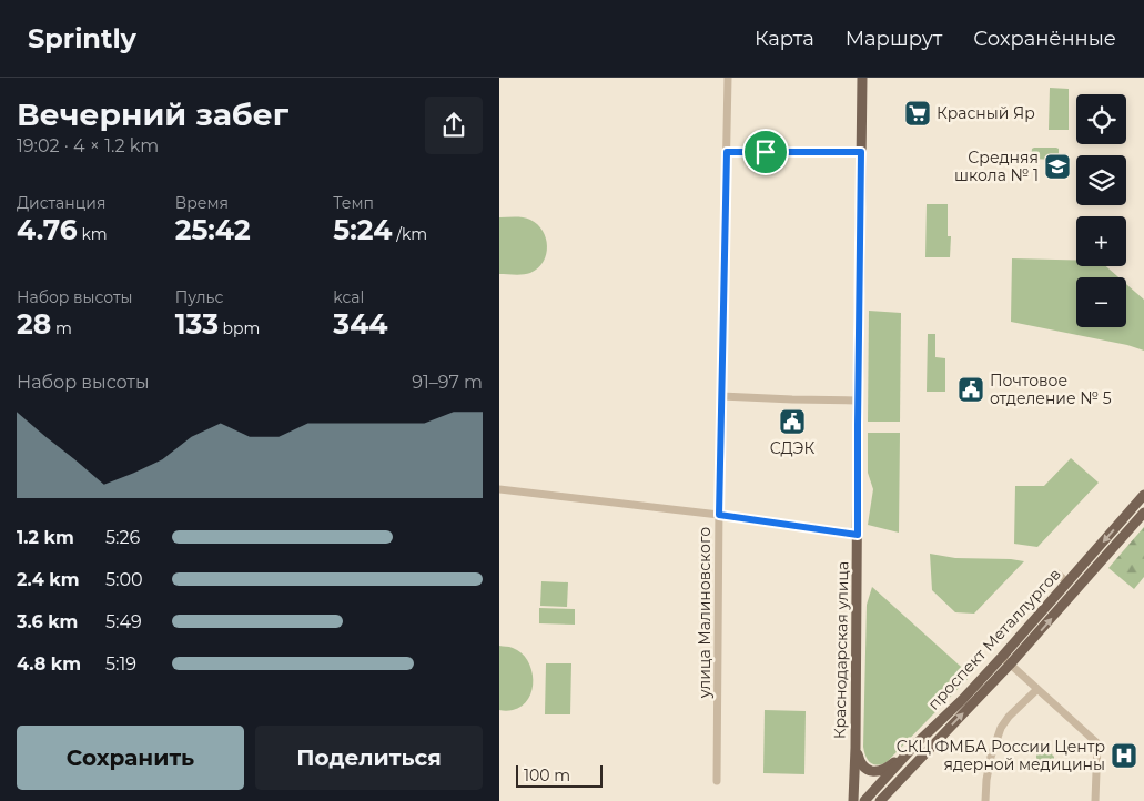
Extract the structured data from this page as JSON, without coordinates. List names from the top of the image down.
{
  "streets": {
    "main road": ["проспект Металлургов", "Краснодарская улица"],
    "street": ["улица Малиновского"]
  },
  "places": {
    "supermarket": ["Красный Яр"],
    "school or university": ["Средняя школа № 1"],
    "public building": ["Почтовое отделение № 5", "СДЭК"],
    "hospital": ["СКЦ ФМБА России Центр ядерной медицины"]
  },
  "scale_bar": "100 m",
  "page": {
    "header": "Sprintly",
    "nav": ["Карта", "Маршрут", "Сохранённые"],
    "heading": ["Вечерний забег", "19:02 · 4 × 1.2 km"],
    "map_buttons": ["+", "−"],
    "stats": [
      ["Дистанция", "4.76 km"],
      ["Время", "25:42"],
      ["Темп", "5:24 /km"],
      ["Набор высоты", "28 m"],
      ["Пульс", "133 bpm"],
      ["kcal", "344"]
    ],
    "chart": ["Набор высоты", "91–97 m"],
    "list": [
      {
        "name": "1.2 km",
        "note": "5:26"
      },
      {
        "name": "2.4 km",
        "note": "5:00"
      },
      {
        "name": "3.6 km",
        "note": "5:49"
      },
      {
        "name": "4.8 km",
        "note": "5:19"
      }
    ],
    "buttons": ["Сохранить", "Поделиться"],
    "scale": "100 m"
  }
}
